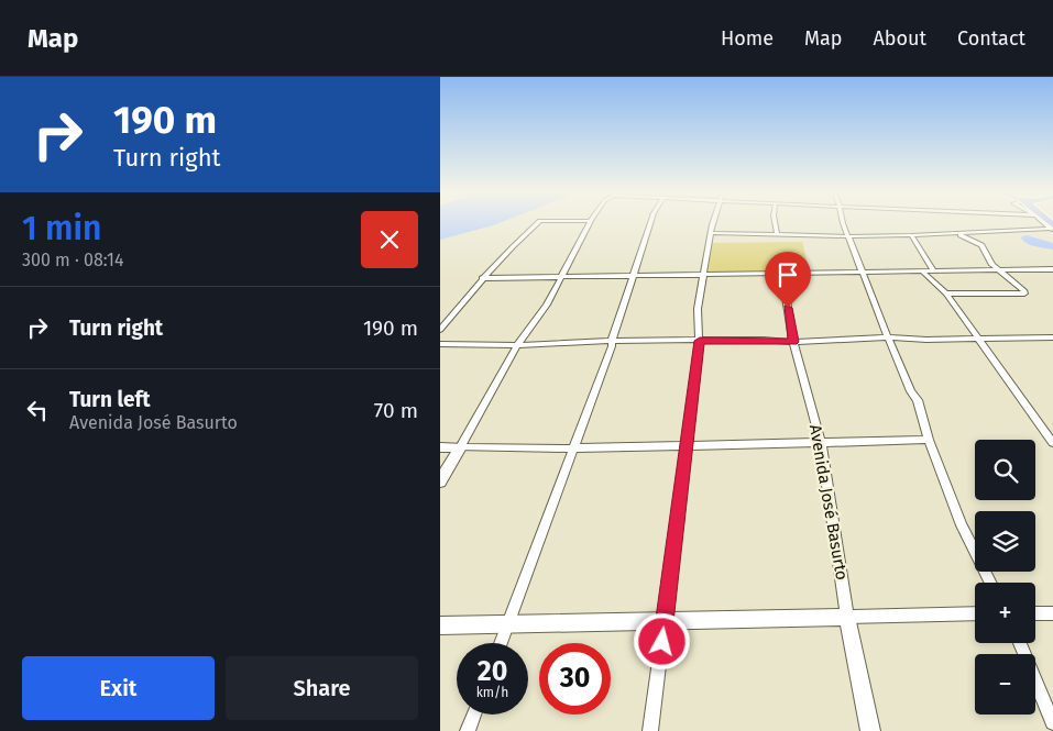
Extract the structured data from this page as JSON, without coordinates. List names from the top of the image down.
{
  "streets": {
    "street": ["Avenida José Basurto"]
  },
  "page": {
    "header": "Map",
    "nav": [
      "Home",
      "Map",
      "About",
      "Contact"
    ],
    "turn": ["190 m", "Turn right"],
    "heading": ["1 min", "300 m · 08:14"],
    "list": [
      {
        "name": "Turn right",
        "value": "190 m"
      },
      {
        "name": "Turn left",
        "note": "Avenida José Basurto",
        "value": "70 m"
      }
    ],
    "map_buttons": ["+", "−"],
    "speed": "20 km/h",
    "limit": "30",
    "buttons": ["Exit", "Share"]
  }
}
